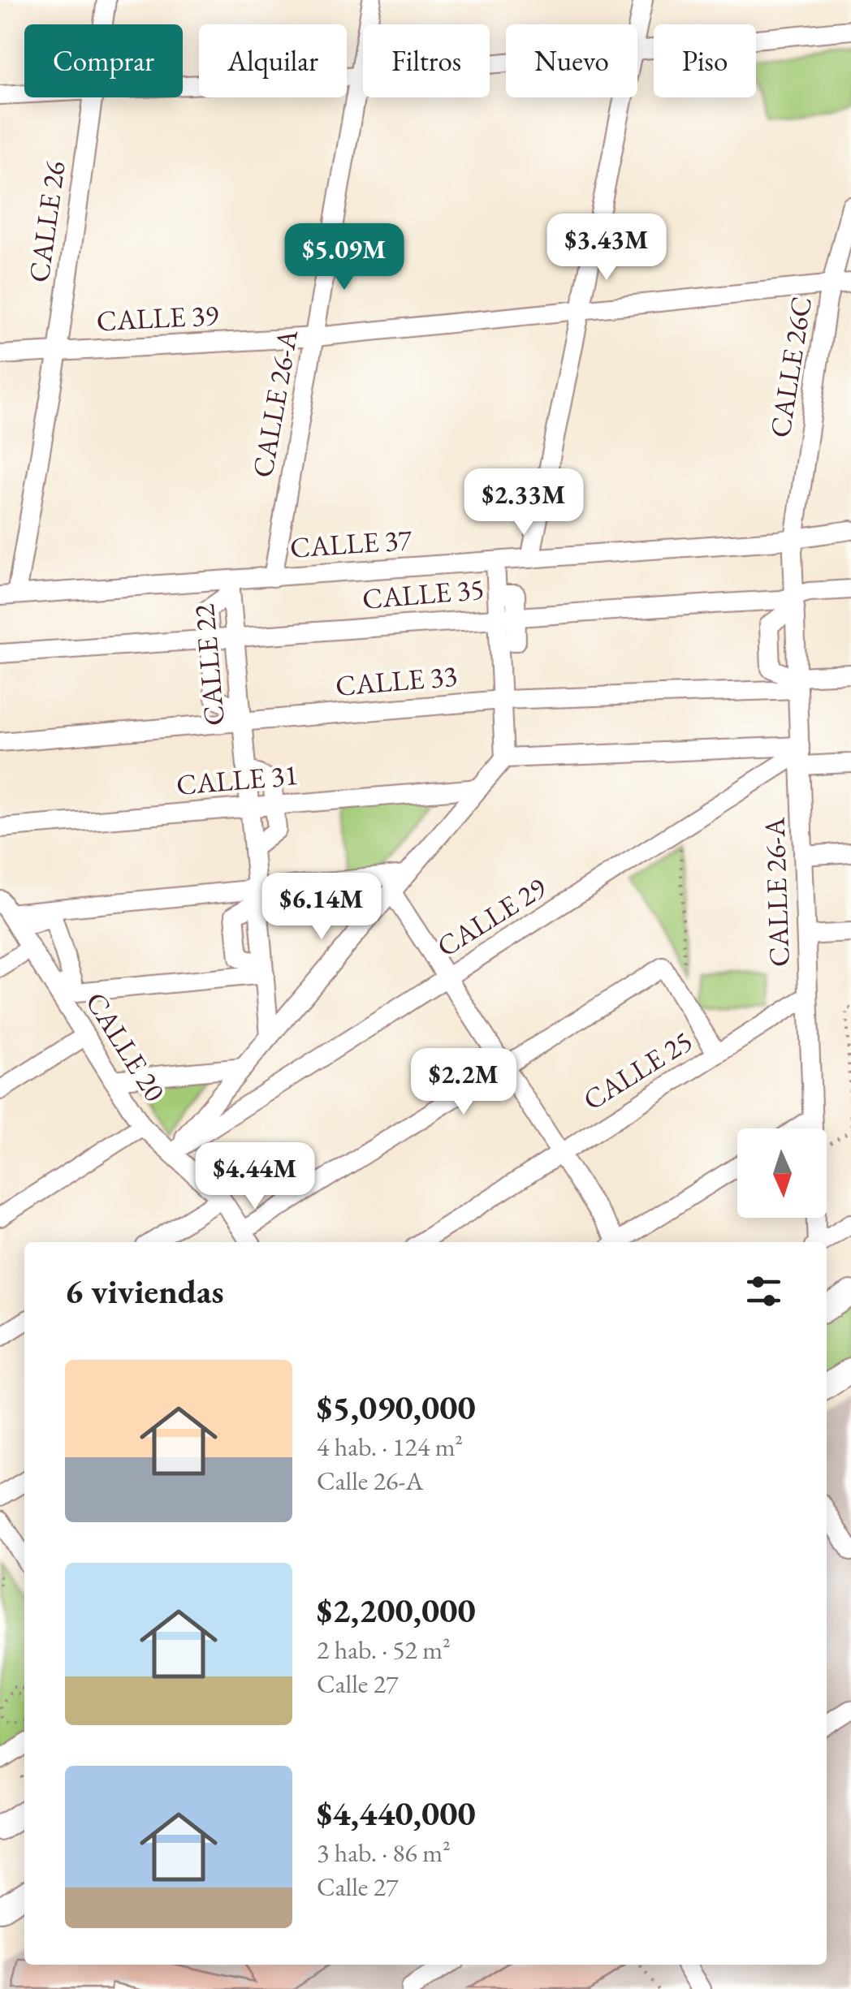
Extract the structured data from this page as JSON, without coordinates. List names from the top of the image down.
{
  "streets": {
    "street": [
      "CALLE 26",
      "CALLE 39",
      "CALLE 26C",
      "CALLE 26-A",
      "CALLE 37",
      "CALLE 35",
      "CALLE 22",
      "CALLE 33",
      "CALLE 31",
      "CALLE 29",
      "CALLE 20",
      "CALLE 25"
    ]
  },
  "crossings": [
    ["CALLE 26", "CALLE 39"],
    ["CALLE 26", "CALLE 37"],
    ["CALLE 39", "CALLE 26C"],
    ["CALLE 39", "CALLE 26-A"],
    ["CALLE 26C", "CALLE 26-A"],
    ["CALLE 26C", "CALLE 37"],
    ["CALLE 26-A", "CALLE 37"],
    ["CALLE 26-A", "CALLE 35"],
    ["CALLE 26-A", "CALLE 33"],
    ["CALLE 26-A", "CALLE 29"],
    ["CALLE 26-A", "CALLE 25"],
    ["CALLE 37", "CALLE 22"],
    ["CALLE 35", "CALLE 22"],
    ["CALLE 22", "CALLE 33"],
    ["CALLE 22", "CALLE 31"],
    ["CALLE 29", "CALLE 20"]
  ],
  "north": "bottom",
  "page": {
    "chip": [
      "Comprar",
      "Alquilar",
      "Filtros",
      "Nuevo",
      "Piso"
    ],
    "price": [
      "$3.43M",
      "$5.09M",
      "$2.33M",
      "$6.14M",
      "$2.2M",
      "$4.44M"
    ],
    "heading": "6 viviendas",
    "list": [
      {
        "name": "$5,090,000",
        "note": "4 hab. · 124 m² · Calle 26-A"
      },
      {
        "name": "$2,200,000",
        "note": "2 hab. · 52 m² · Calle 27"
      },
      {
        "name": "$4,440,000",
        "note": "3 hab. · 86 m² · Calle 27"
      }
    ]
  }
}
